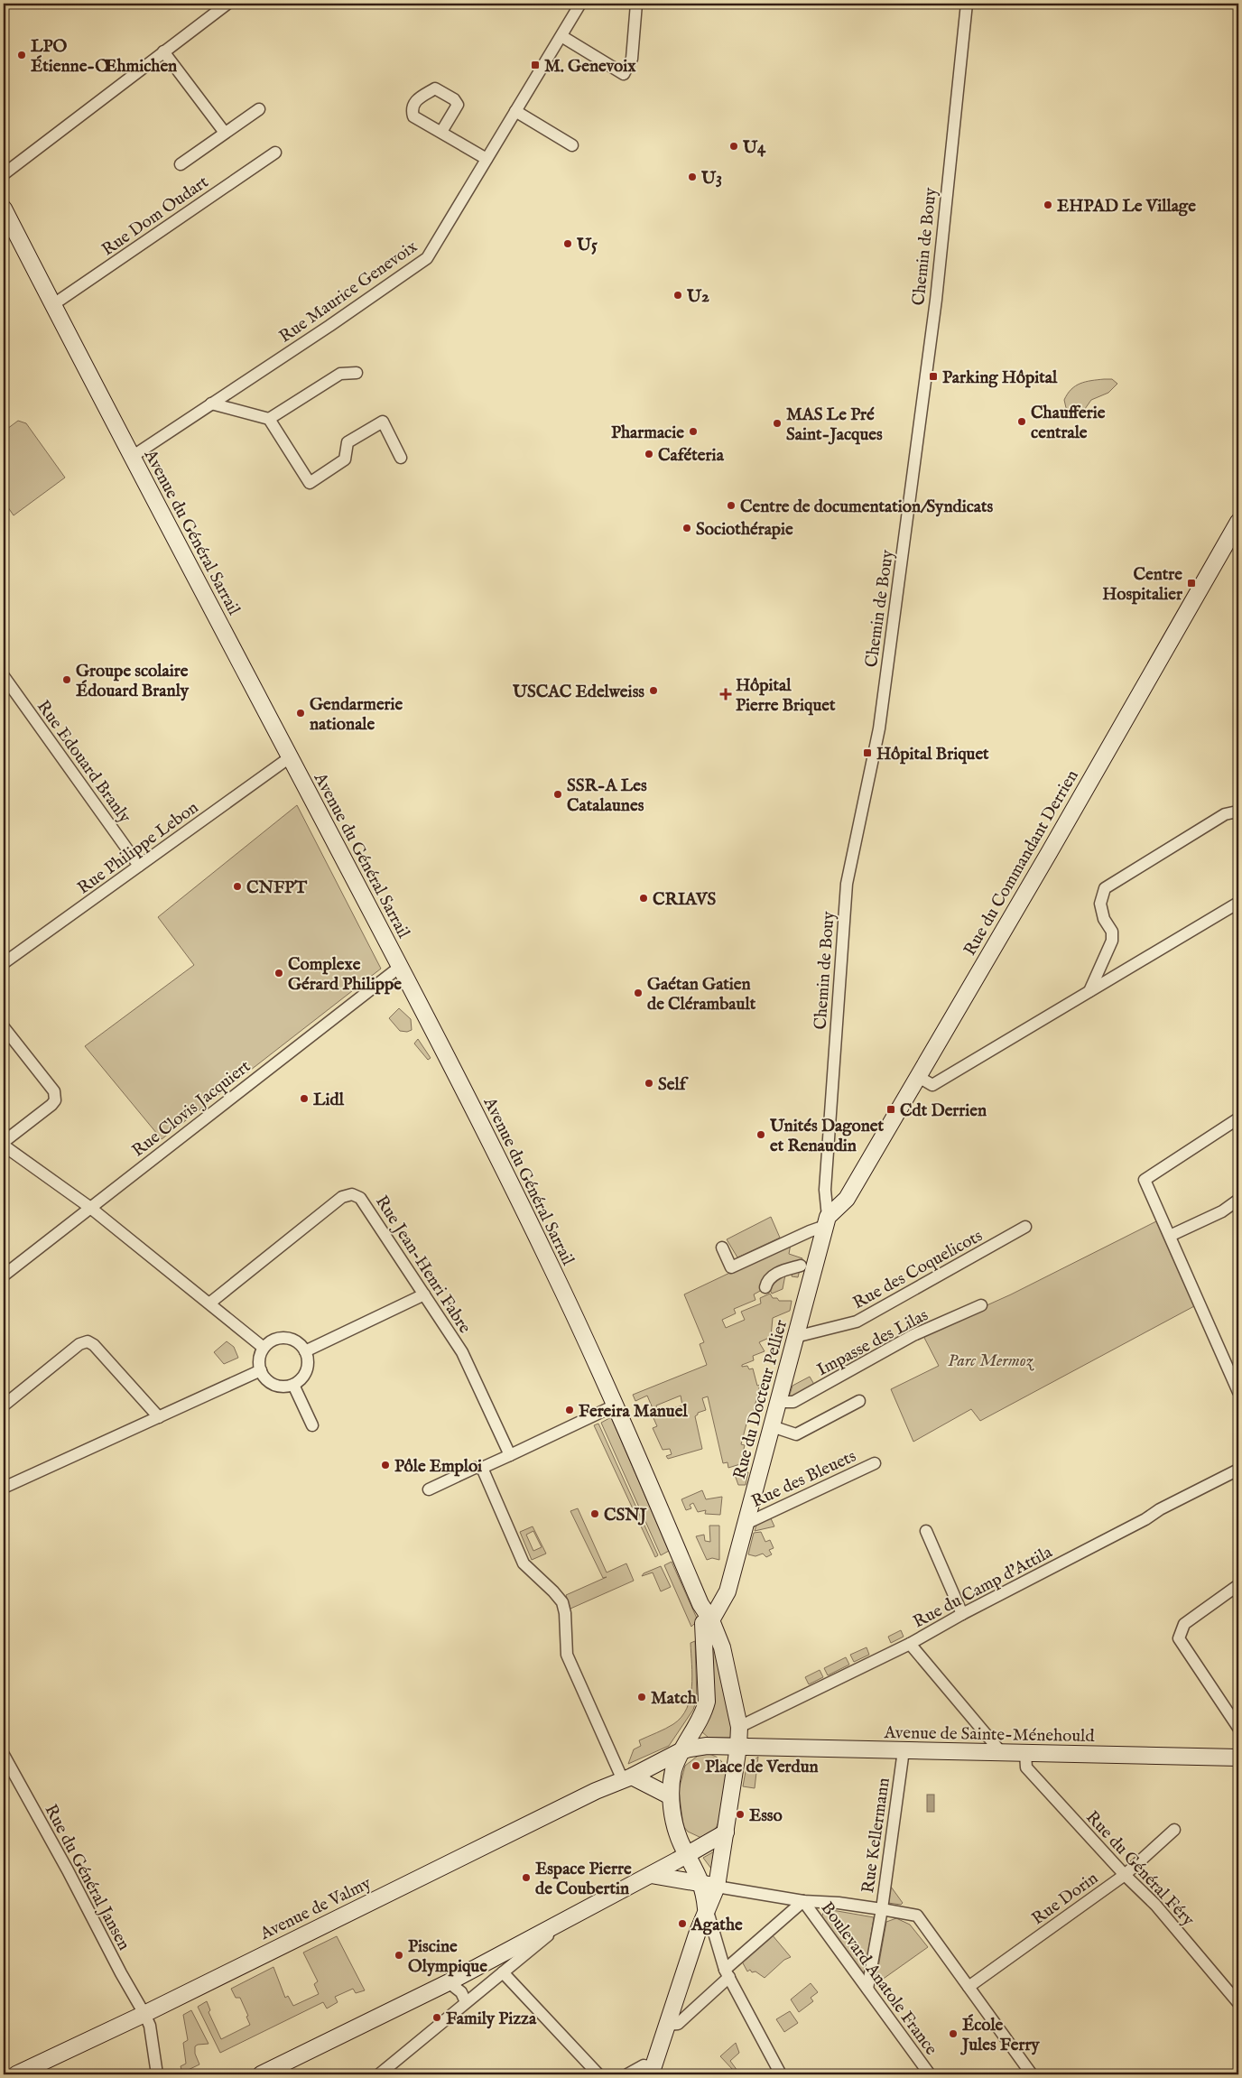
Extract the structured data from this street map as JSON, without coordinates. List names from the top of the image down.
{
  "streets": {
    "main road": [
      "Avenue du Général Sarrail",
      "Rue du Commandant Derrien",
      "Rue du Docteur Pellier",
      "Avenue de Sainte-Ménehould",
      "Avenue de Valmy"
    ],
    "street": [
      "Rue Dom Oudart",
      "Chemin de Bouy",
      "Rue Maurice Genevoix",
      "Rue Edouard Branly",
      "Rue Philippe Lebon",
      "Rue Clovis Jacquiert",
      "Rue Jean-Henri Fabre",
      "Rue des Coquelicots",
      "Impasse des Lilas",
      "Rue des Bleuets",
      "Rue du Camp d'Attila",
      "Rue Kellermann",
      "Rue du Général Féry",
      "Rue du Général Jansen",
      "Rue Dorin",
      "Boulevard Anatole France"
    ]
  },
  "crossings": [
    ["Rue Dom Oudart", "Avenue du Général Sarrail"],
    ["Chemin de Bouy", "Rue du Commandant Derrien"],
    ["Chemin de Bouy", "Rue du Docteur Pellier"],
    ["Rue Maurice Genevoix", "Avenue du Général Sarrail"],
    ["Avenue du Général Sarrail", "Rue Philippe Lebon"],
    ["Avenue du Général Sarrail", "Rue Clovis Jacquiert"],
    ["Avenue du Général Sarrail", "Rue du Docteur Pellier"],
    ["Rue Edouard Branly", "Rue Philippe Lebon"],
    ["Rue du Commandant Derrien", "Rue du Docteur Pellier"],
    ["Rue des Coquelicots", "Rue du Docteur Pellier"],
    ["Impasse des Lilas", "Rue du Docteur Pellier"],
    ["Rue du Docteur Pellier", "Rue des Bleuets"],
    ["Avenue de Sainte-Ménehould", "Rue Kellermann"],
    ["Avenue de Sainte-Ménehould", "Rue du Général Féry"],
    ["Rue Kellermann", "Rue Dorin"],
    ["Rue du Général Féry", "Rue Dorin"],
    ["Rue du Général Jansen", "Avenue de Valmy"]
  ],
  "parks": ["Parc Mermoz"],
  "places": {
    "other": [
      "LPO Étienne-Œhmichen",
      "U4",
      "U3",
      "EHPAD Le Village",
      "U5",
      "U2",
      "Chaufferie centrale",
      "MAS Le Pré Saint-Jacques",
      "Pharmacie",
      "Caféteria",
      "Centre de documentation/Syndicats",
      "Sociothérapie",
      "Groupe scolaire Édouard Branly",
      "USCAC Edelweiss",
      "Gendarmerie nationale",
      "SSR-A Les Catalaunes",
      "CNFPT",
      "CRIAVS",
      "Complexe Gérard Philippe",
      "Gaétan Gatien de Clérambault",
      "Self",
      "Lidl",
      "Unités Dagonet et Renaudin",
      "Fereira Manuel",
      "Pôle Emploi",
      "CSNJ",
      "Match",
      "Place de Verdun",
      "Esso",
      "Espace Pierre de Coubertin",
      "Agathe",
      "Piscine Olympique",
      "Family Pizza",
      "École Jules Ferry"
    ],
    "transit": [
      "M. Genevoix",
      "Parking Hôpital",
      "Centre Hospitalier",
      "Hôpital Briquet",
      "Cdt Derrien"
    ],
    "health": ["Hôpital Pierre Briquet"]
  }
}
